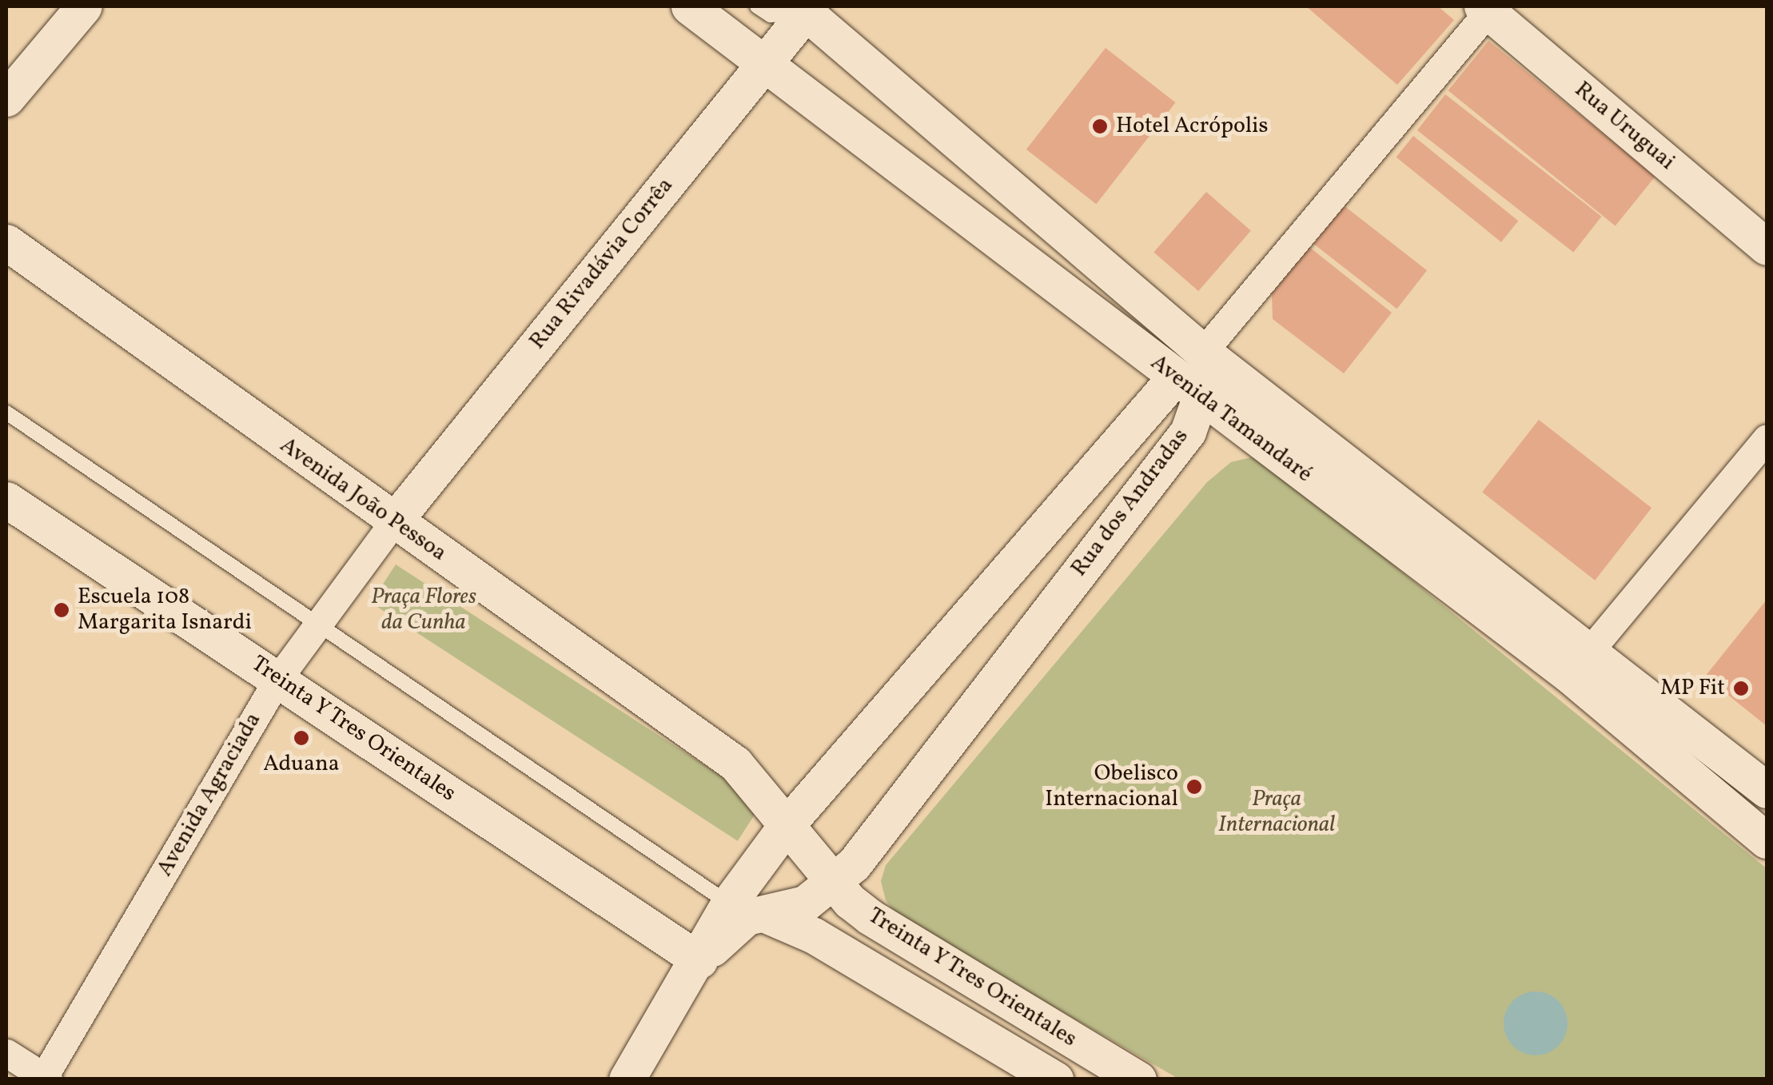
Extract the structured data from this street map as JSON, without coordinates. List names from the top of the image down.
{
  "streets": {
    "street": [
      "Rua Uruguai",
      "Rua Rivadávia Corrêa",
      "Avenida Tamandaré",
      "Avenida João Pessoa",
      "Rua dos Andradas",
      "Treinta Y Tres Orientales",
      "Avenida Agraciada"
    ]
  },
  "crossings": [
    ["Rua Rivadávia Corrêa", "Avenida Tamandaré"],
    ["Rua Rivadávia Corrêa", "Avenida João Pessoa"],
    ["Rua Rivadávia Corrêa", "Avenida Agraciada"],
    ["Avenida Tamandaré", "Rua dos Andradas"],
    ["Avenida João Pessoa", "Rua dos Andradas"],
    ["Avenida João Pessoa", "Treinta Y Tres Orientales"],
    ["Avenida João Pessoa", "Avenida Agraciada"],
    ["Rua dos Andradas", "Treinta Y Tres Orientales"],
    ["Treinta Y Tres Orientales", "Avenida Agraciada"]
  ],
  "parks": ["Praça Flores da Cunha", "Praça Internacional"],
  "places": [
    "Hotel Acrópolis",
    "Escuela 108 Margarita Isnardi",
    "MP Fit",
    "Aduana",
    "Obelisco Internacional"
  ]
}
